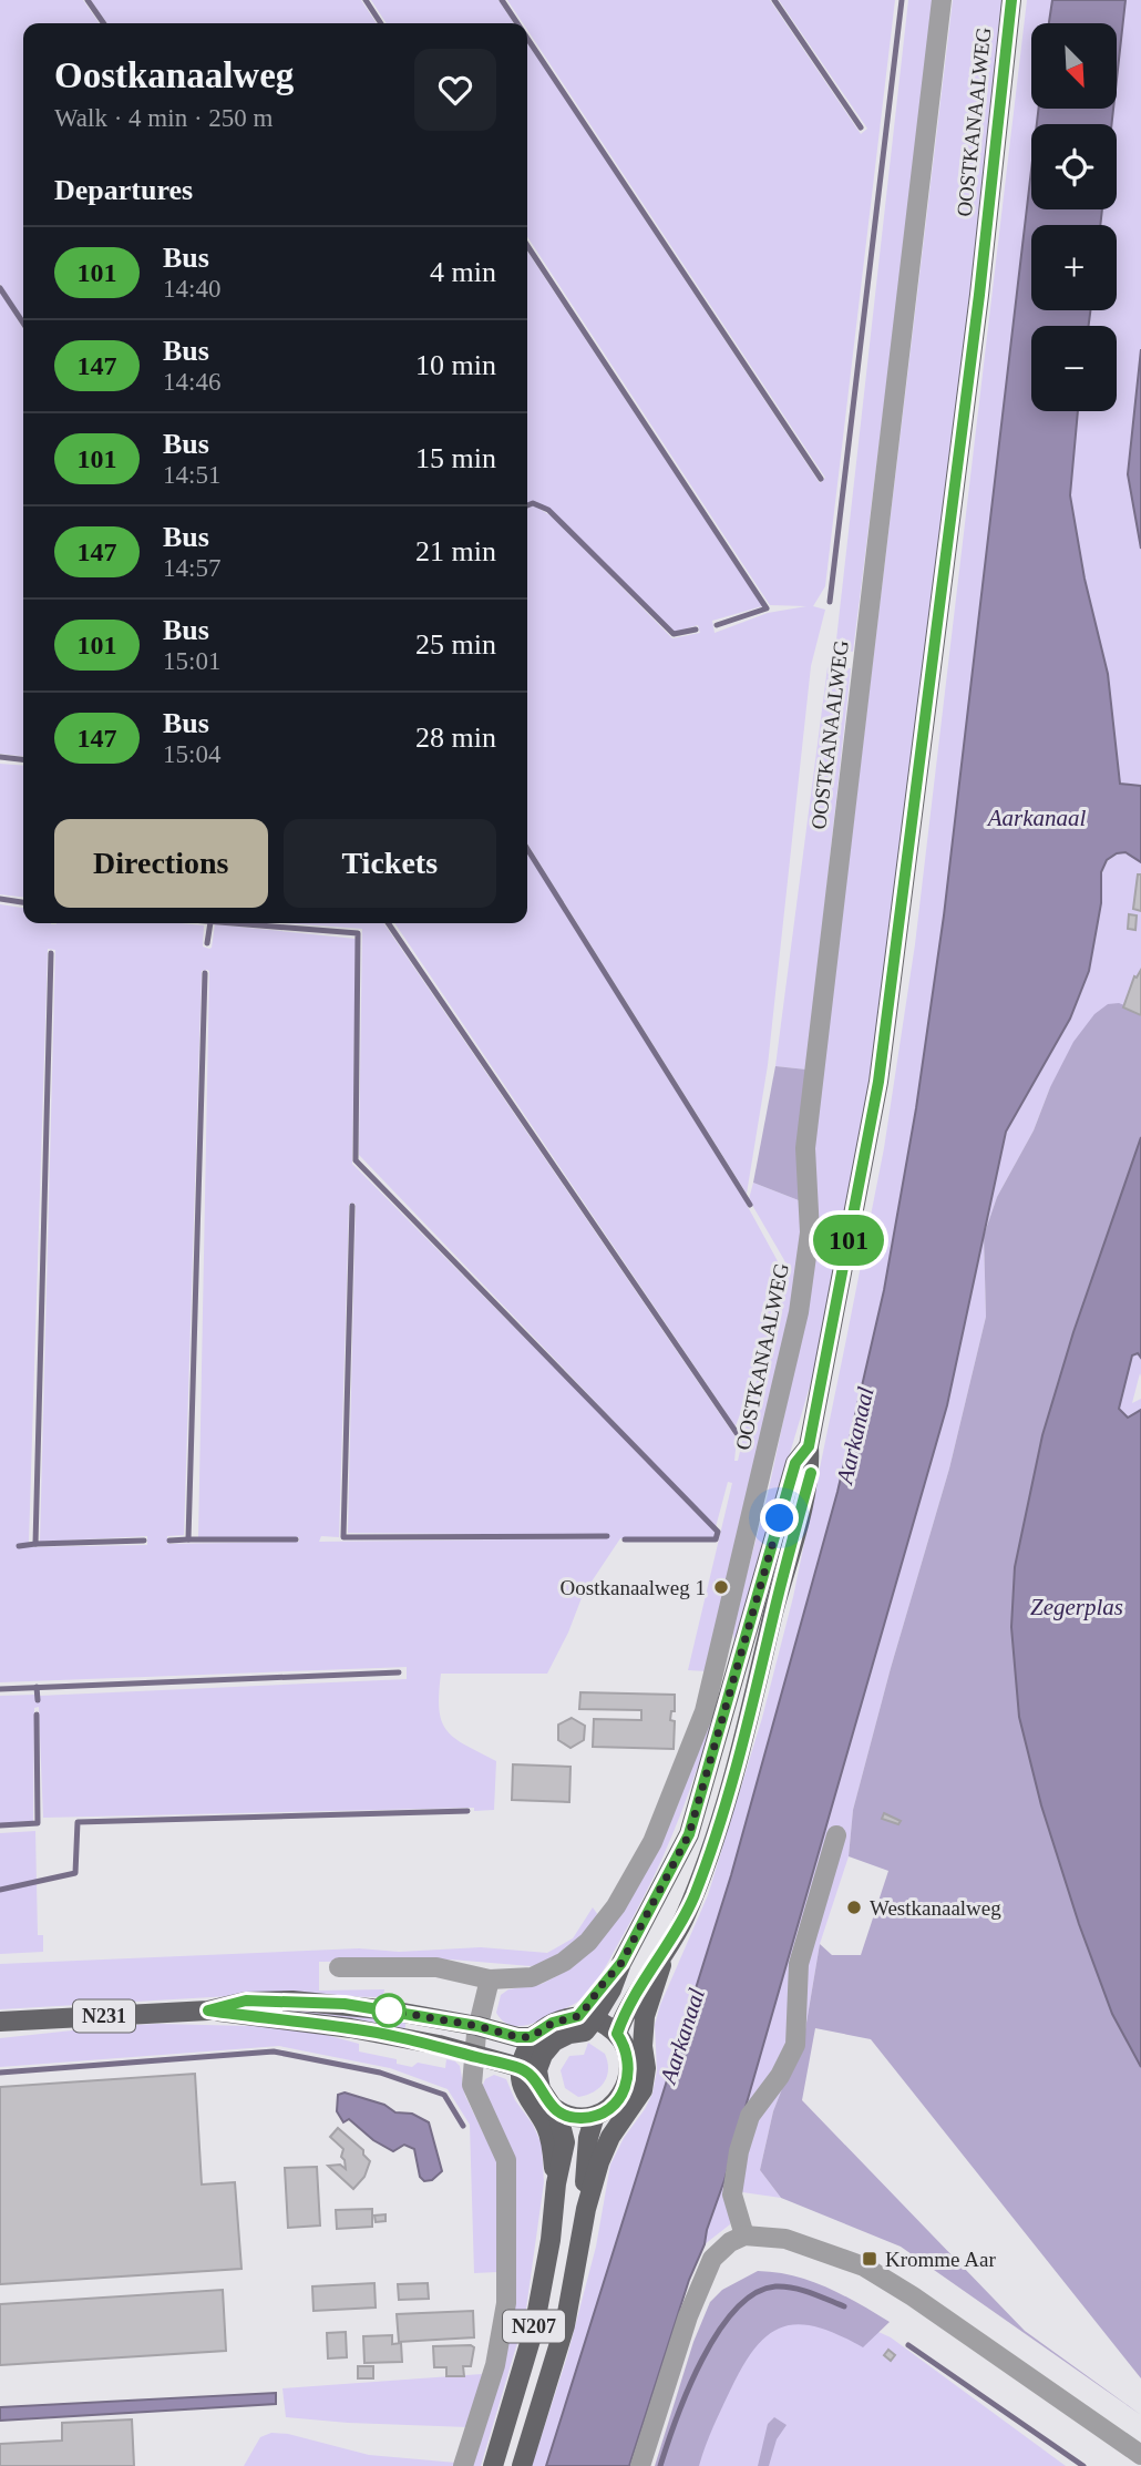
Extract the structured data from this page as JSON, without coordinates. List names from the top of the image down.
{
  "streets": {
    "main road": ["OOSTKANAALWEG", "N231", "N207"]
  },
  "crossings": [
    ["OOSTKANAALWEG", "N207"],
    ["N231", "N207"]
  ],
  "water": ["Aarkanaal", "Zegerplas"],
  "places": {
    "other": ["Oostkanaalweg 1", "Westkanaalweg"],
    "transit": ["Kromme Aar"]
  },
  "lines": ["bus line 101"],
  "north": "bottom right",
  "page": {
    "on_map": "101",
    "map_buttons": ["+", "−"],
    "heading": [
      ["Oostkanaalweg", "Walk · 4 min · 250 m"],
      "Departures"
    ],
    "list": [
      {
        "mark": "101",
        "name": "Bus",
        "note": "14:40",
        "value": "4 min"
      },
      {
        "mark": "147",
        "name": "Bus",
        "note": "14:46",
        "value": "10 min"
      },
      {
        "mark": "101",
        "name": "Bus",
        "note": "14:51",
        "value": "15 min"
      },
      {
        "mark": "147",
        "name": "Bus",
        "note": "14:57",
        "value": "21 min"
      },
      {
        "mark": "101",
        "name": "Bus",
        "note": "15:01",
        "value": "25 min"
      },
      {
        "mark": "147",
        "name": "Bus",
        "note": "15:04",
        "value": "28 min"
      }
    ],
    "buttons": ["Directions", "Tickets"]
  }
}
